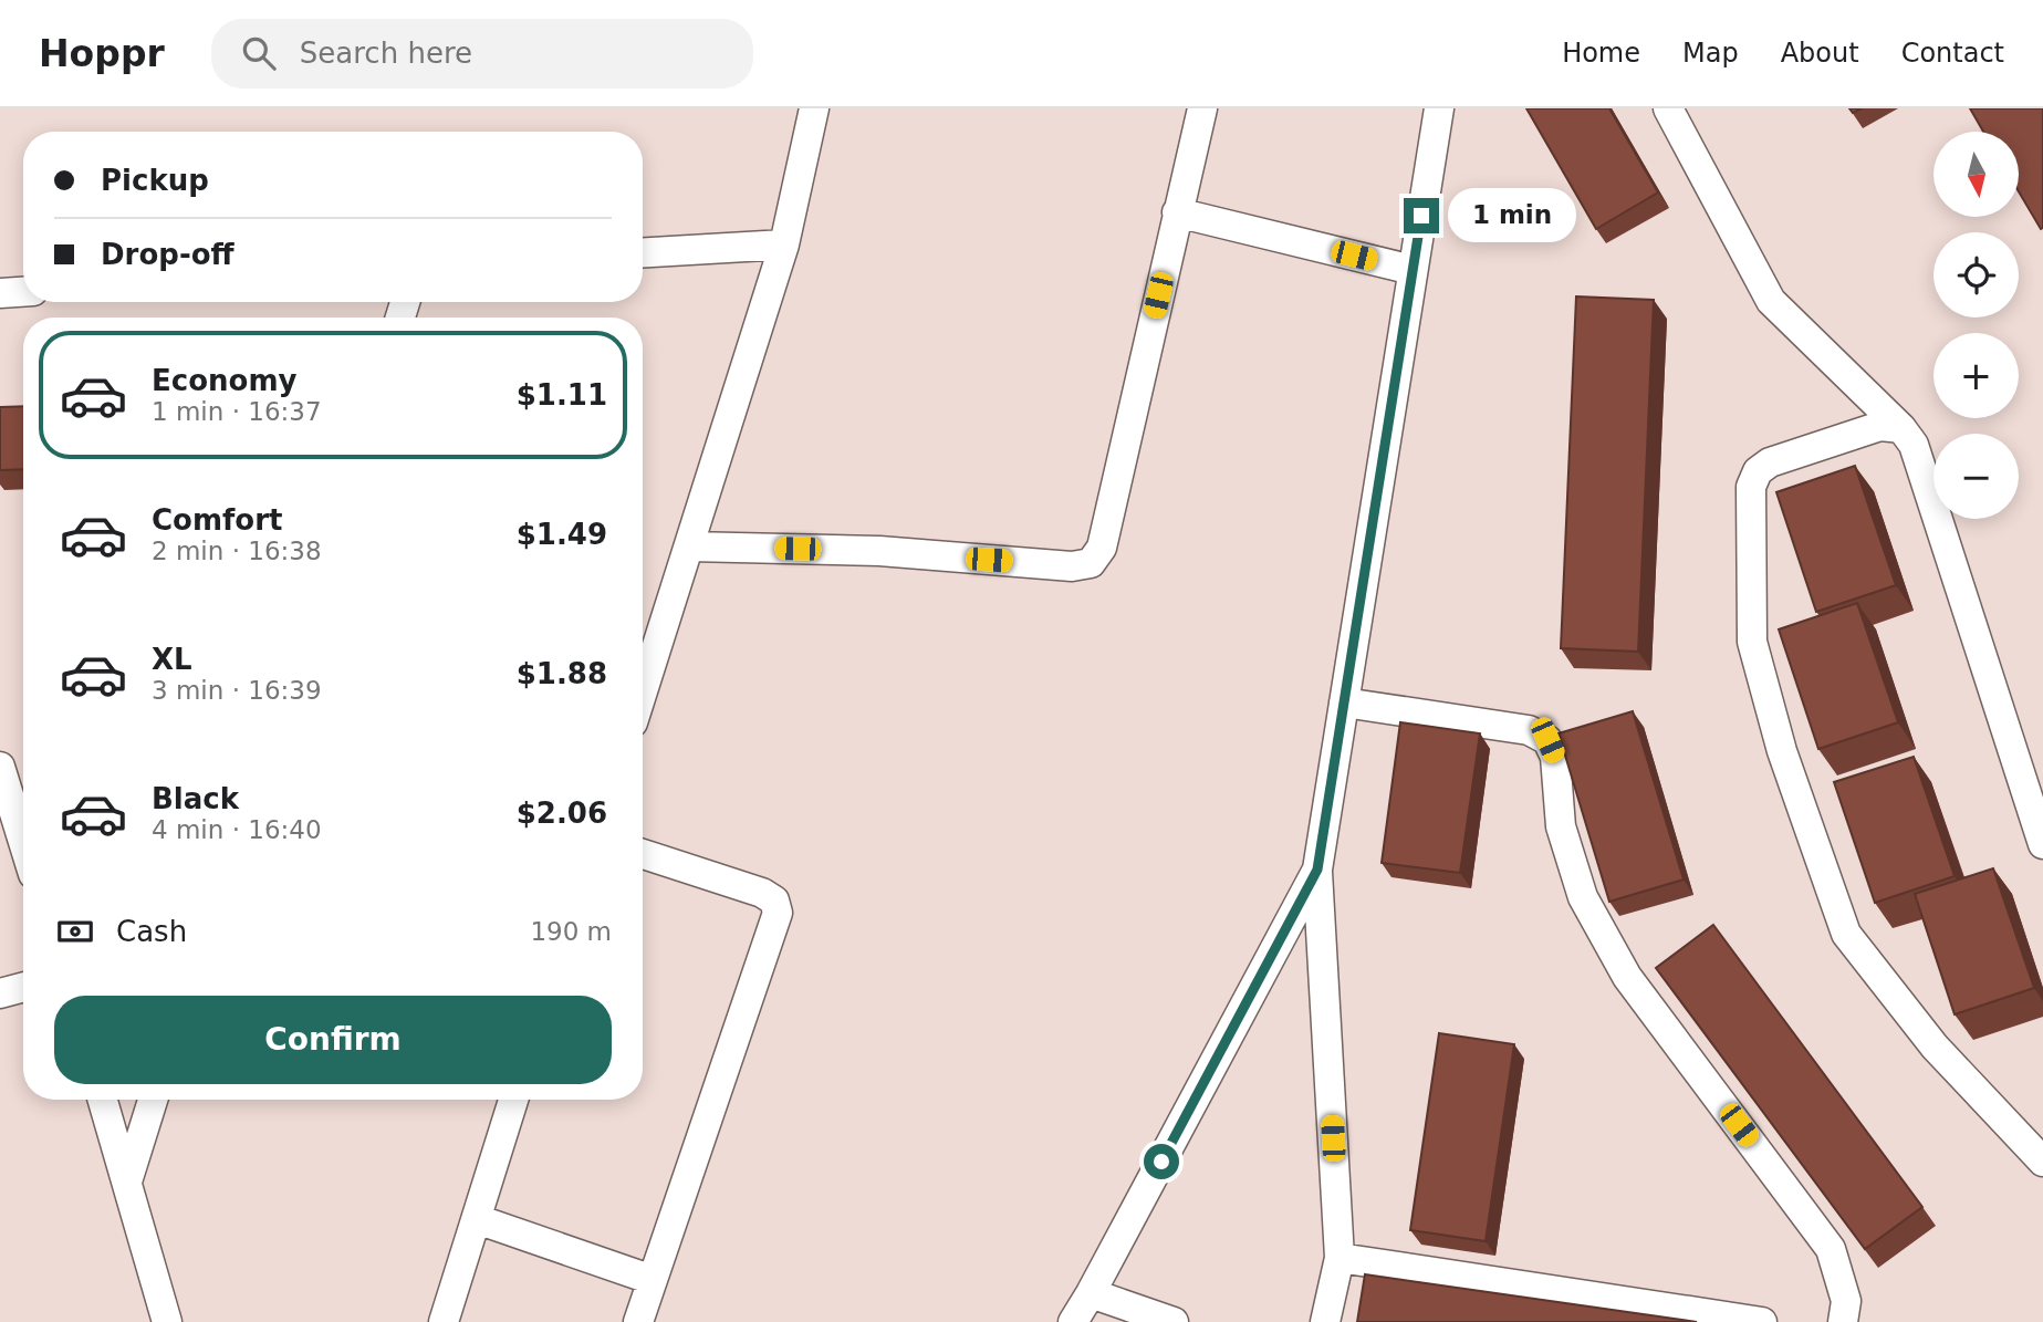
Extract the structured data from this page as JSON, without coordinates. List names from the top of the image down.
{
  "north": "bottom",
  "page": {
    "header": "Hoppr",
    "search": "Search here",
    "nav": [
      "Home",
      "Map",
      "About",
      "Contact"
    ],
    "map_buttons": ["+", "−"],
    "banner": ["Pickup", "Drop-off"],
    "bubble": "1 min",
    "list": [
      {
        "name": "Economy",
        "note": "1 min · 16:37",
        "value": "$1.11"
      },
      {
        "name": "Comfort",
        "note": "2 min · 16:38",
        "value": "$1.49"
      },
      {
        "name": "XL",
        "note": "3 min · 16:39",
        "value": "$1.88"
      },
      {
        "name": "Black",
        "note": "4 min · 16:40",
        "value": "$2.06"
      }
    ],
    "pay": ["Cash", "190 m"],
    "buttons": "Confirm"
  }
}
